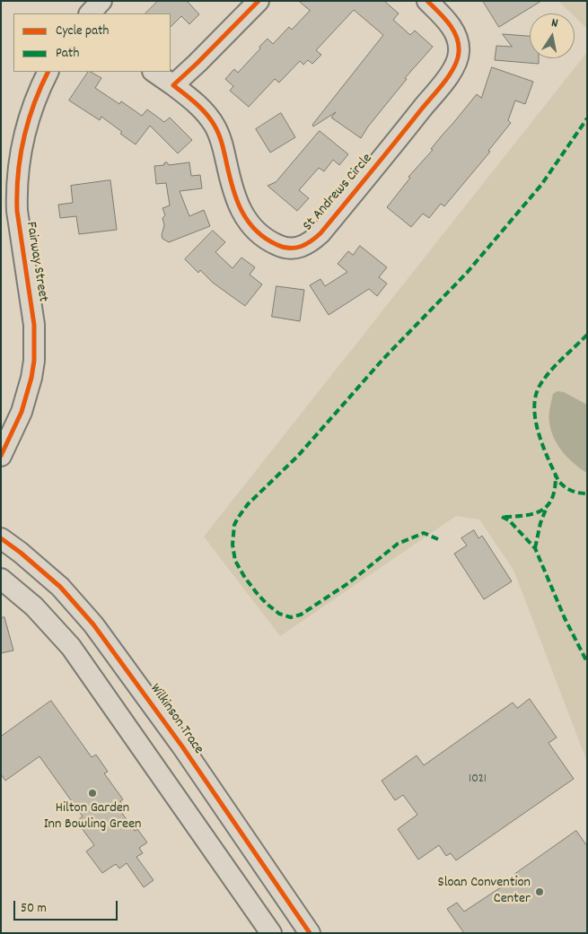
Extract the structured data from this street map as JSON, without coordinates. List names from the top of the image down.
{
  "streets": {
    "street": ["St Andrews Circle", "Fairway Street", "Wilkinson Trace"]
  },
  "places": ["Hilton Garden Inn Bowling Green", "Sloan Convention Center"],
  "house_numbers": ["1021"],
  "legend": ["Cycle path", "Path"],
  "scale_bar": "50 m",
  "north": "top"
}
